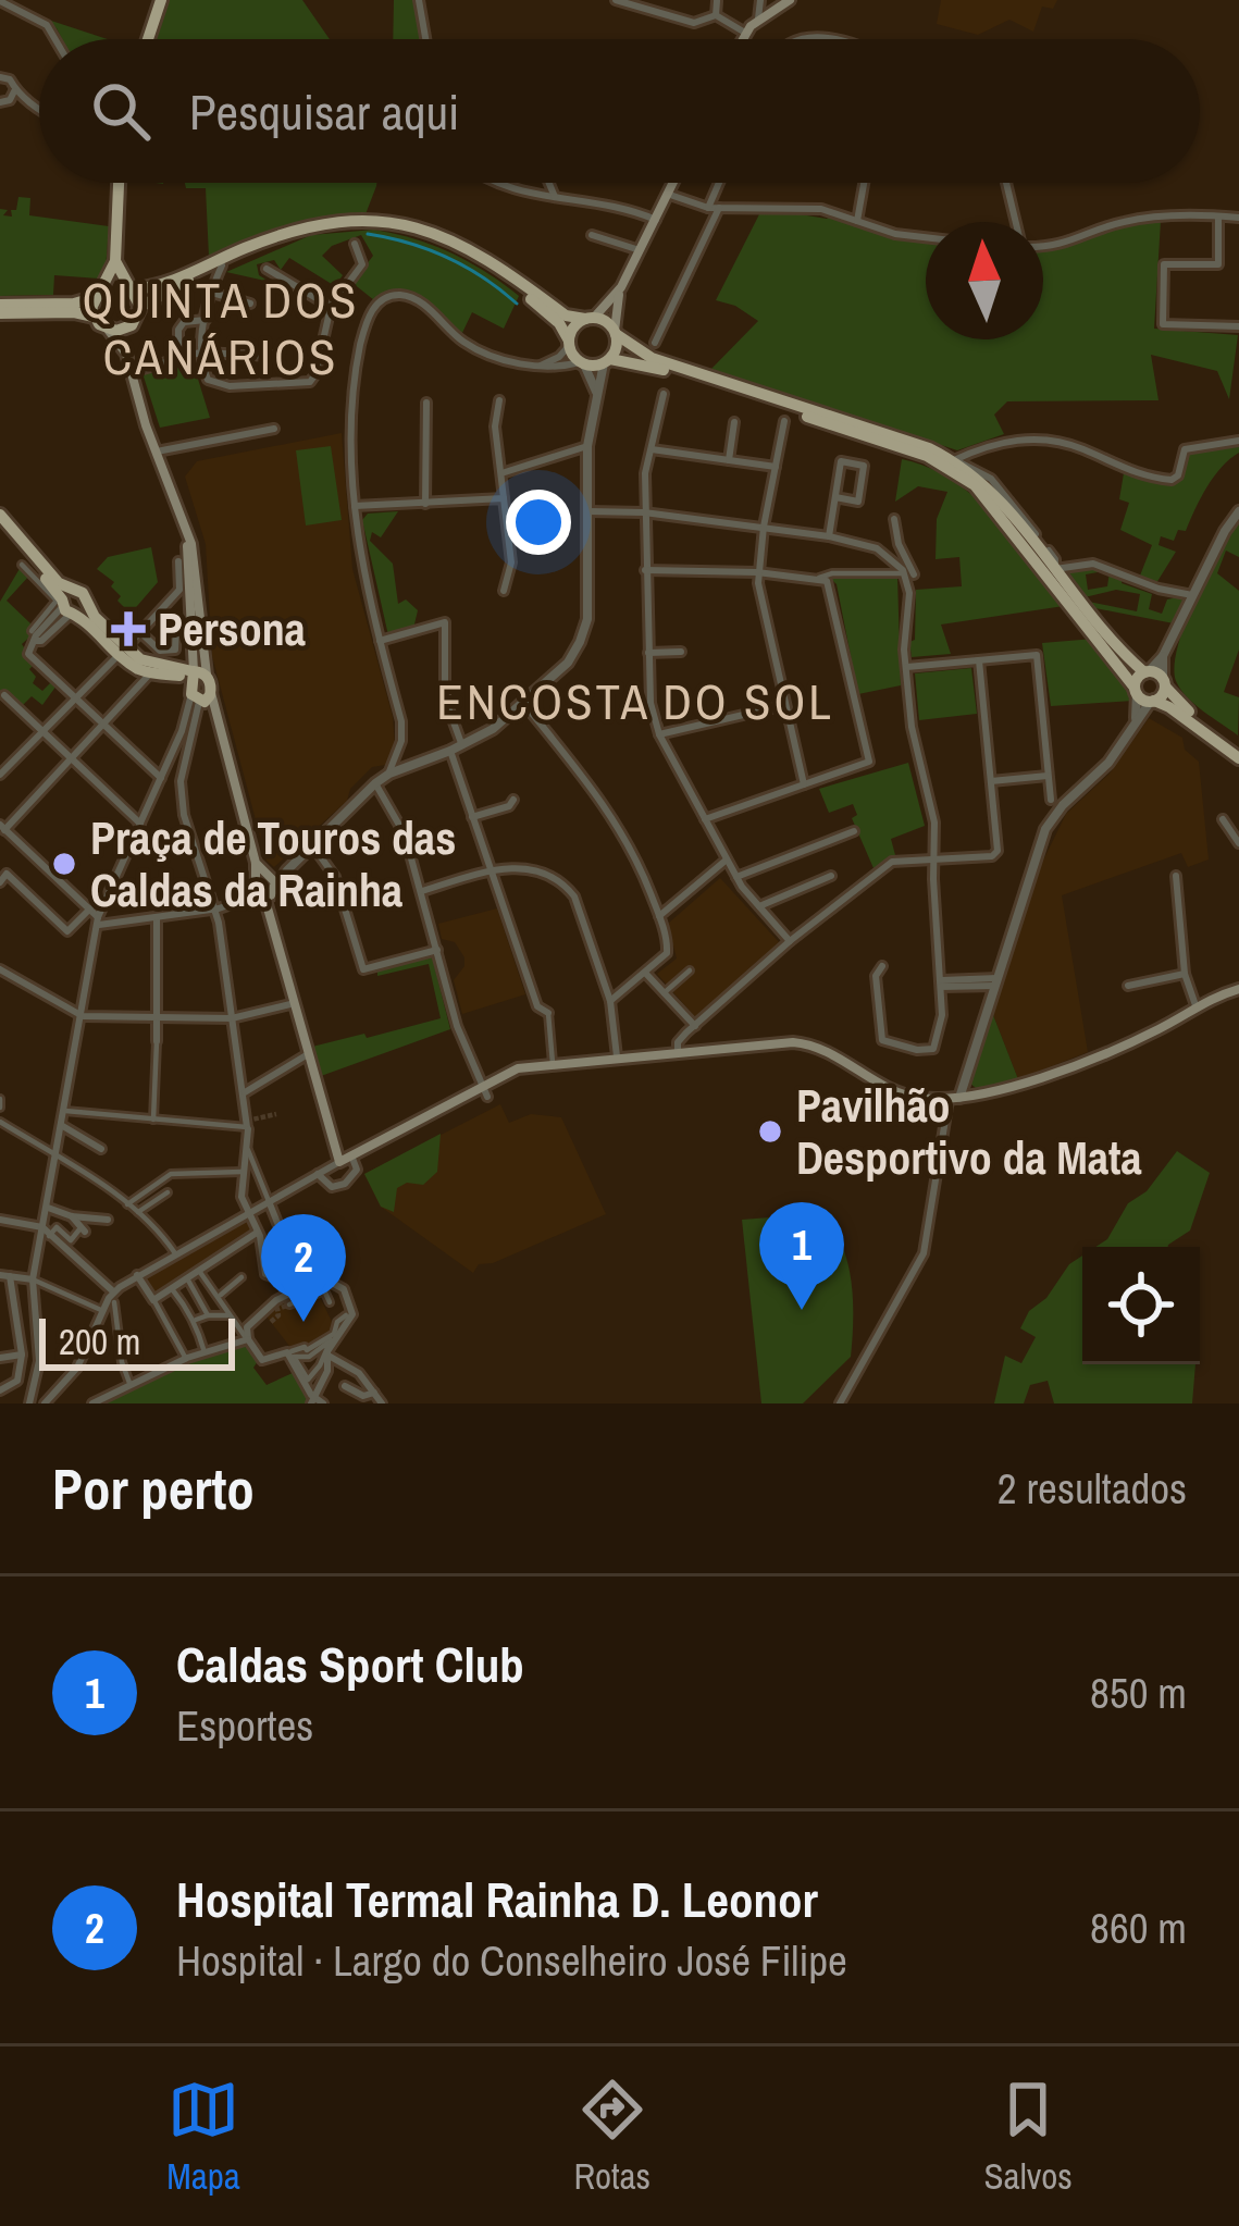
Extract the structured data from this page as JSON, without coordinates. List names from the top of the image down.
{
  "districts": ["QUINTA DOS CANÁRIOS", "ENCOSTA DO SOL"],
  "places": {
    "health": ["Persona"],
    "other": ["Praça de Touros das Caldas da Rainha", "Pavilhão Desportivo da Mata"]
  },
  "scale_bar": "200 m",
  "north": "top",
  "page": {
    "search": "Pesquisar aqui",
    "pins": ["1", "2"],
    "scale": "200 m",
    "heading": ["Por perto", "2 resultados"],
    "list": [
      {
        "mark": "1",
        "name": "Caldas Sport Club",
        "note": "Esportes",
        "value": "850 m"
      },
      {
        "mark": "2",
        "name": "Hospital Termal Rainha D. Leonor",
        "note": "Hospital · Largo do Conselheiro José Filipe",
        "value": "860 m"
      }
    ],
    "nav": ["Mapa", "Rotas", "Salvos"]
  }
}
